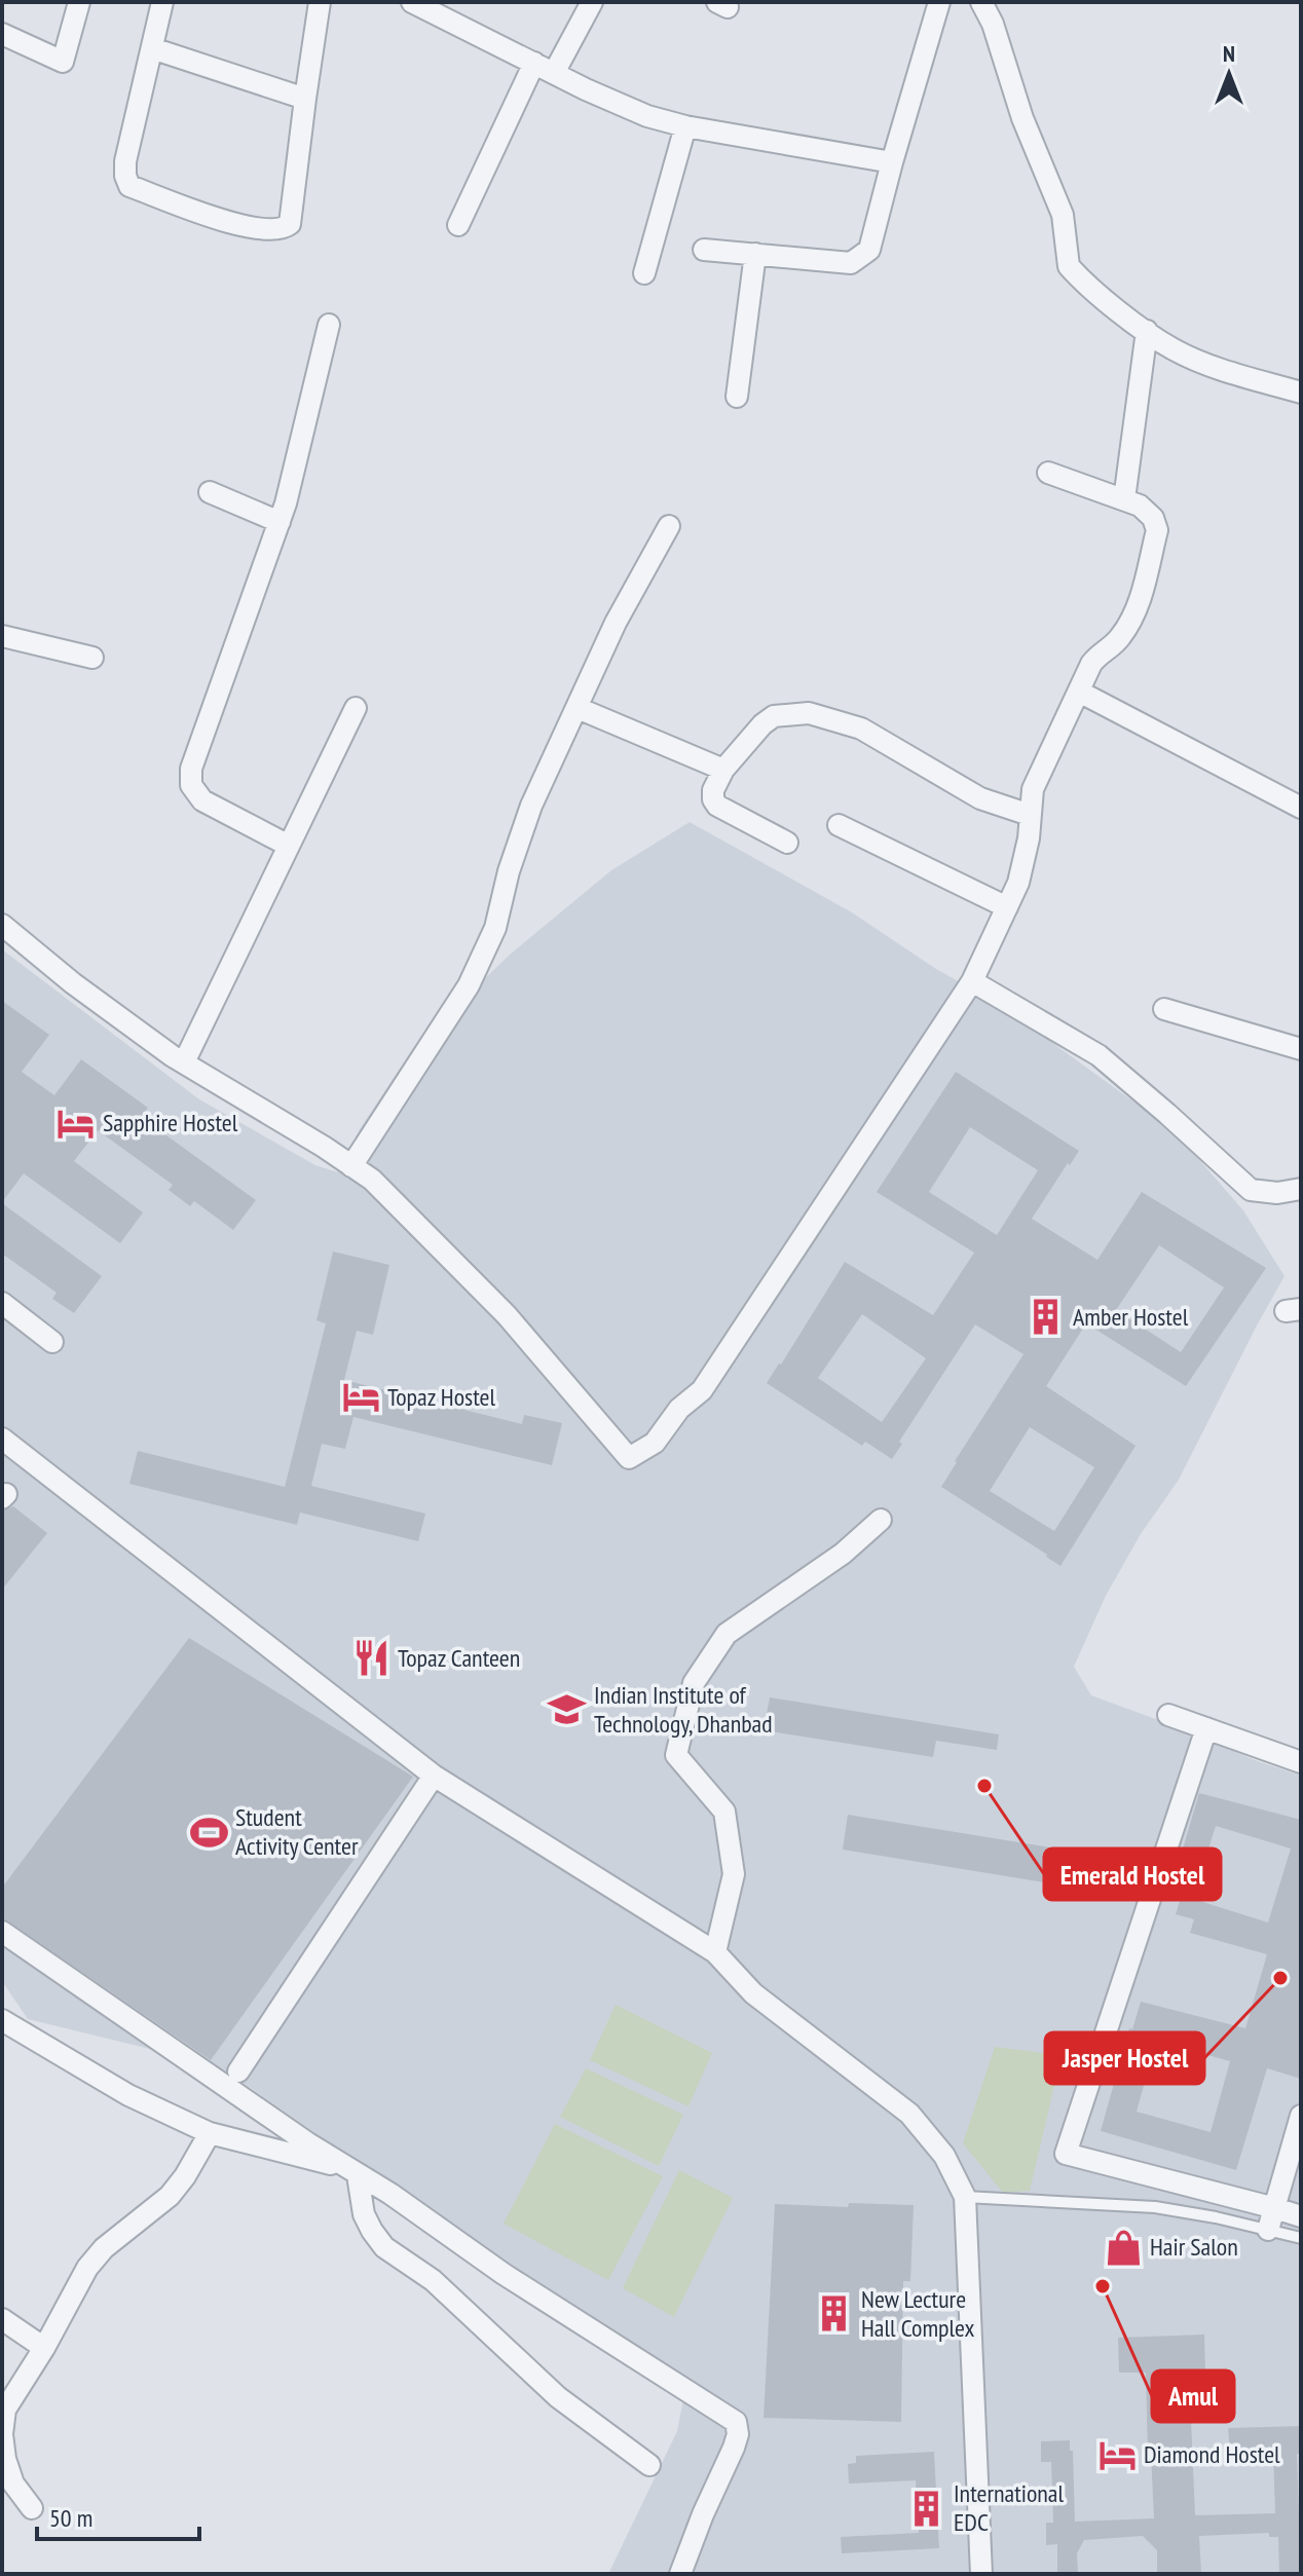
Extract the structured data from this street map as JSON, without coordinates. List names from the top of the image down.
{
  "places": {
    "hotel": ["Sapphire Hostel", "Topaz Hostel", "Diamond Hostel"],
    "building": ["Amber Hostel", "New Lecture Hall Complex", "International EDC"],
    "restaurant": ["Topaz Canteen"],
    "school or university": ["Indian Institute of Technology, Dhanbad"],
    "other": ["Emerald Hostel", "Jasper Hostel", "Amul"],
    "sports": ["Student Activity Center"],
    "shop": ["Hair Salon"]
  },
  "scale_bar": "50 m",
  "north": "top"
}
